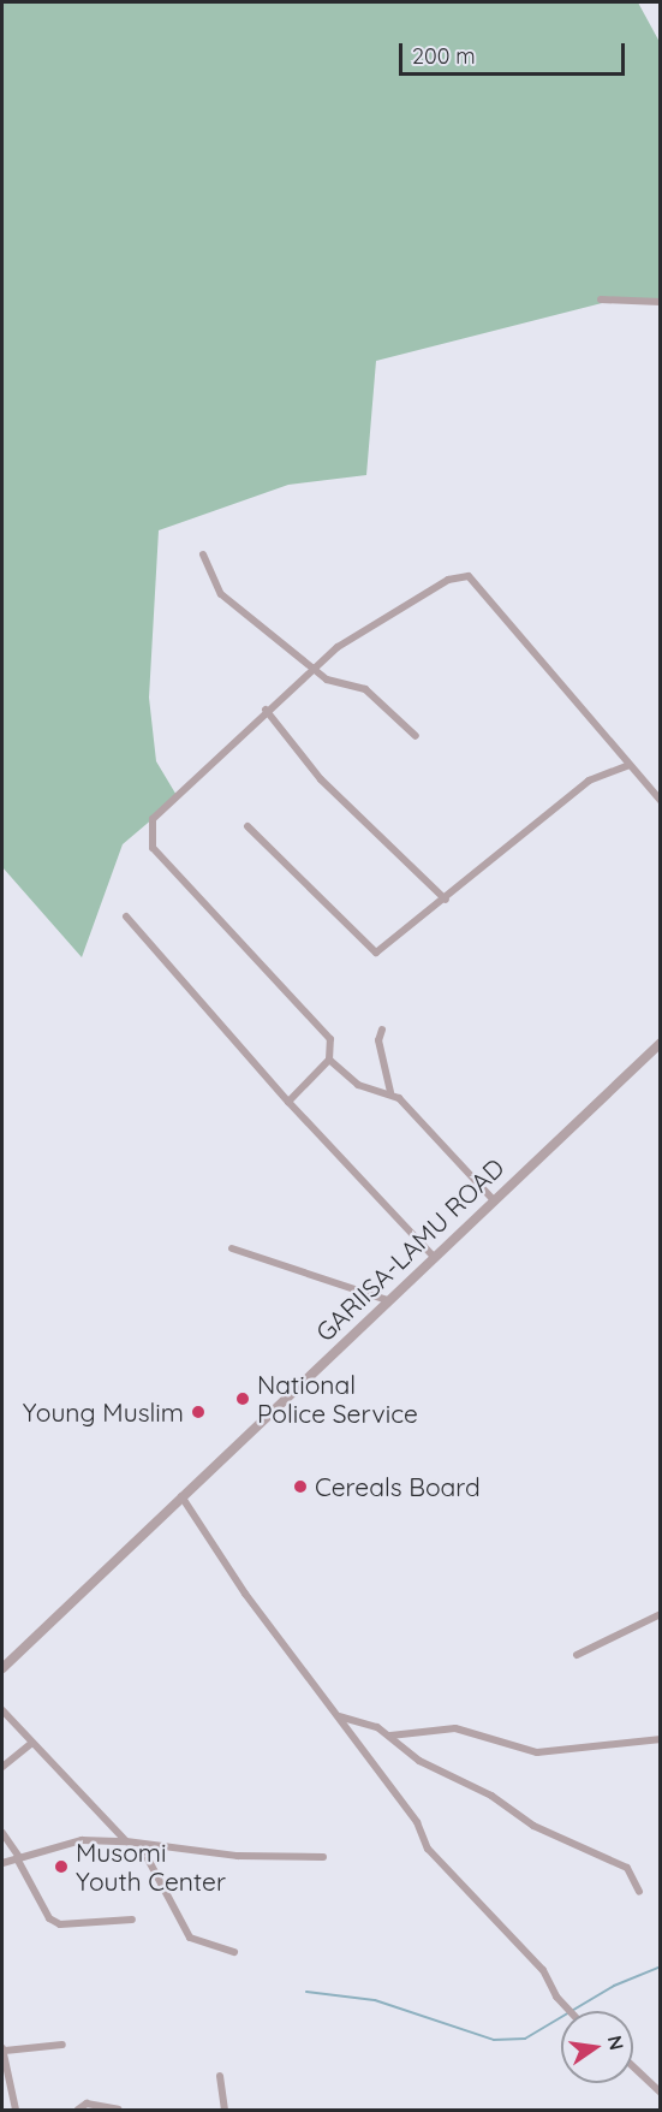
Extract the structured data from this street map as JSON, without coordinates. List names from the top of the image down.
{
  "streets": {
    "street": ["GARIISA-LAMU ROAD"]
  },
  "places": [
    "National Police Service",
    "Young Muslim",
    "Cereals Board",
    "Musomi Youth Center"
  ],
  "scale_bar": "200 m",
  "north": "right"
}
